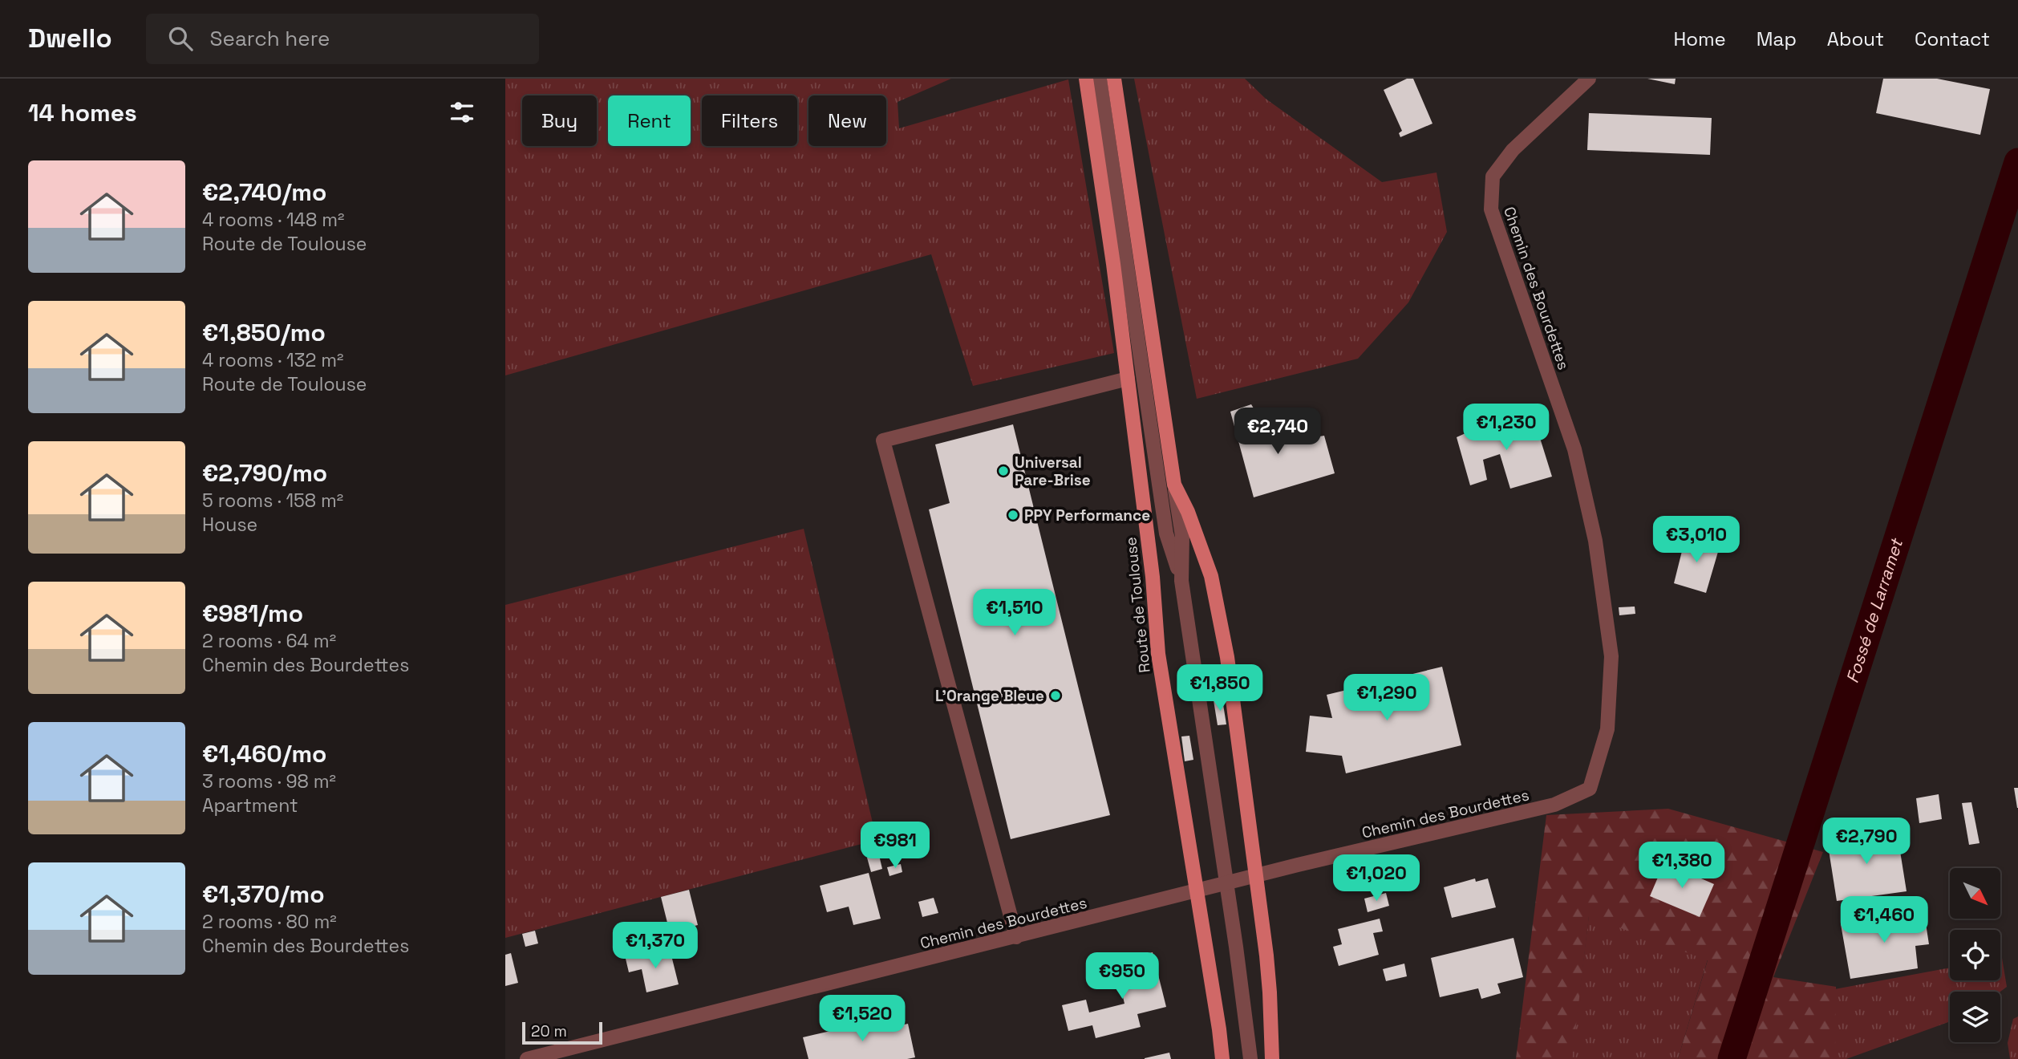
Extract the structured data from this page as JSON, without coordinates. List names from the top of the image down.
{
  "streets": {
    "main road": ["Route de Toulouse"],
    "street": ["Chemin des Bourdettes"]
  },
  "crossings": [
    ["Chemin des Bourdettes", "Route de Toulouse"]
  ],
  "water": ["Fossé de Larramet"],
  "places": ["Universal Pare-Brise", "PPY Performance", "L'Orange Bleue"],
  "scale_bar": "20 m",
  "north": "bottom right",
  "page": {
    "header": "Dwello",
    "search": "Search here",
    "nav": [
      "Home",
      "Map",
      "About",
      "Contact"
    ],
    "heading": "14 homes",
    "chip": [
      "Buy",
      "Rent",
      "Filters",
      "New"
    ],
    "list": [
      {
        "name": "€2,740/mo",
        "note": "4 rooms · 148 m² · Route de Toulouse"
      },
      {
        "name": "€1,850/mo",
        "note": "4 rooms · 132 m² · Route de Toulouse"
      },
      {
        "name": "€2,790/mo",
        "note": "5 rooms · 158 m² · House"
      },
      {
        "name": "€981/mo",
        "note": "2 rooms · 64 m² · Chemin des Bourdettes"
      },
      {
        "name": "€1,460/mo",
        "note": "3 rooms · 98 m² · Apartment"
      },
      {
        "name": "€1,370/mo",
        "note": "2 rooms · 80 m² · Chemin des Bourdettes"
      }
    ],
    "price": [
      "€1,230",
      "€2,740",
      "€3,010",
      "€1,510",
      "€1,850",
      "€1,290",
      "€2,790",
      "€981",
      "€1,380",
      "€1,020",
      "€1,460",
      "€1,370",
      "€950",
      "€1,520"
    ],
    "scale": "20 m"
  }
}
